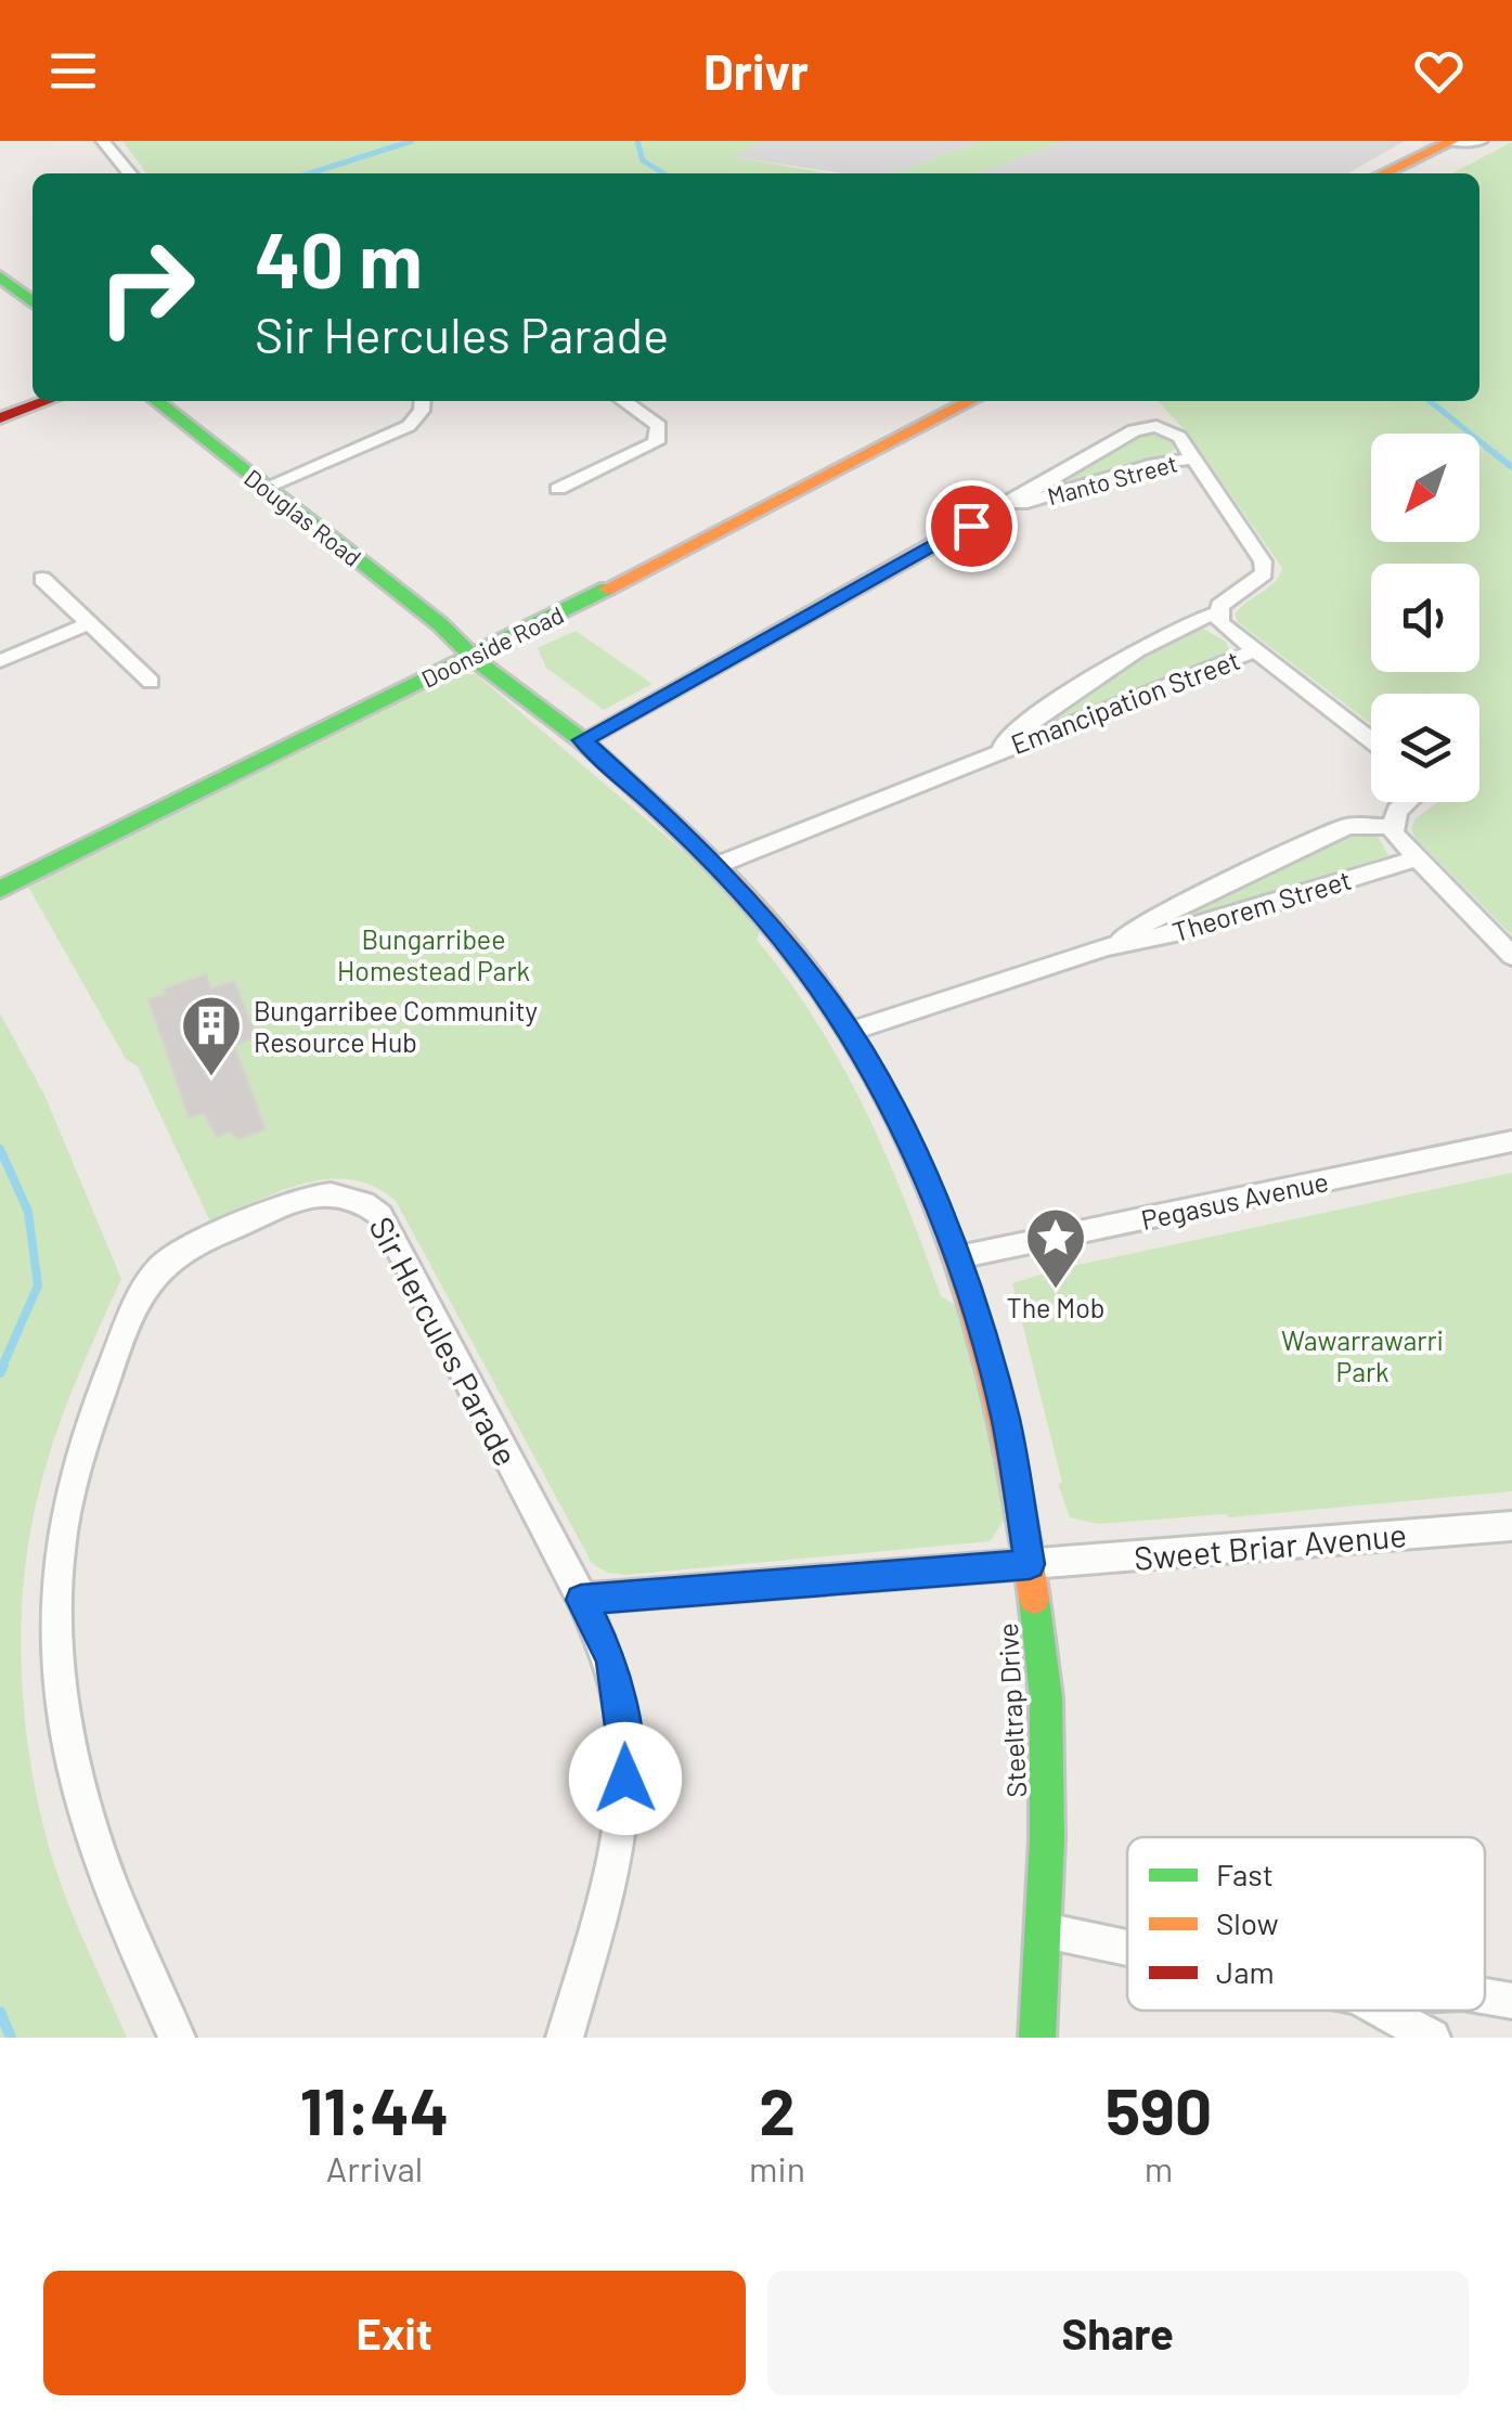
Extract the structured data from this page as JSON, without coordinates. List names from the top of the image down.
{
  "streets": {
    "main road": ["Douglas Road", "Doonside Road", "Steeltrap Drive"],
    "street": [
      "Manto Street",
      "Emancipation Street",
      "Theorem Street",
      "Pegasus Avenue",
      "Sir Hercules Parade",
      "Sweet Briar Avenue"
    ]
  },
  "crossings": [
    ["Manto Street", "Emancipation Street"],
    ["Manto Street", "Steeltrap Drive"],
    ["Douglas Road", "Doonside Road"],
    ["Douglas Road", "Steeltrap Drive"],
    ["Doonside Road", "Steeltrap Drive"],
    ["Emancipation Street", "Steeltrap Drive"],
    ["Theorem Street", "Steeltrap Drive"],
    ["Pegasus Avenue", "Steeltrap Drive"],
    ["Sweet Briar Avenue", "Steeltrap Drive"]
  ],
  "parks": ["Bungarribee Homestead Park", "Wawarrawarri Park"],
  "places": {
    "building": ["Bungarribee Community Resource Hub"],
    "place": ["The Mob"]
  },
  "legend": ["Fast", "Slow", "Jam"],
  "north": "bottom left",
  "page": {
    "header": "Drivr",
    "turn": ["40 m", "Sir Hercules Parade"],
    "eta": [
      "11:44",
      "Arrival",
      "2",
      "min",
      "590",
      "m"
    ],
    "buttons": ["Exit", "Share"]
  }
}
